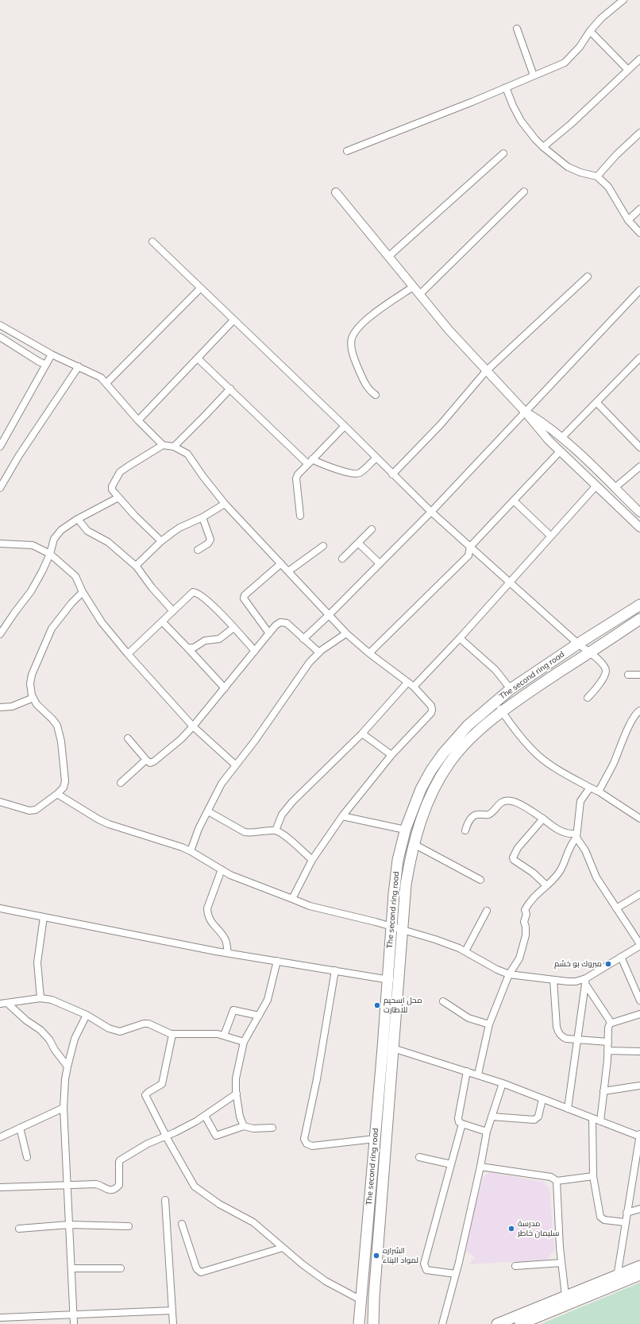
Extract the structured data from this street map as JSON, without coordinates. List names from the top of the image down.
{
  "streets": {
    "main road": ["The second ring road"]
  },
  "places": [
    "مبروك بو خشم",
    "محل اسحيم للاطارت",
    "مدرسة سليمان خاطر",
    "الشراره لمواد البناء"
  ]
}
